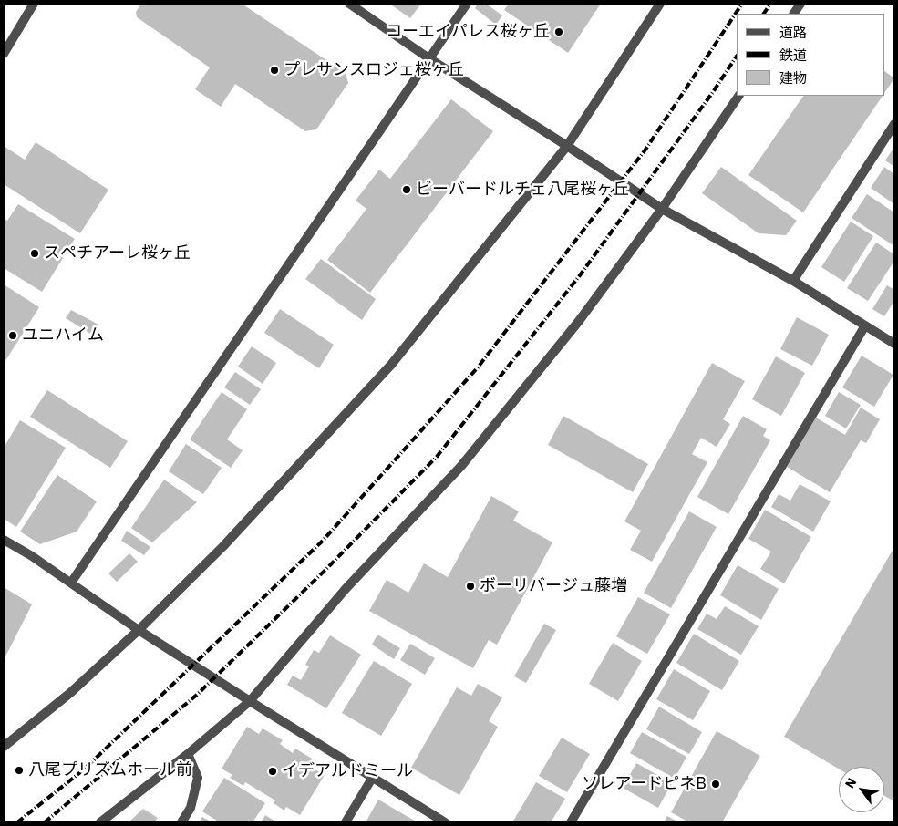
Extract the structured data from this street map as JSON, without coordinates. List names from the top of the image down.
{
  "places": [
    "コーエイパレス桜ヶ丘",
    "プレサンスロジェ桜ヶ丘",
    "ビーバードルチェ八尾桜ヶ丘",
    "スペチアーレ桜ヶ丘",
    "ユニハイム",
    "ボーリバージュ藤増",
    "八尾プリズムホール前",
    "イデアルドミール",
    "ソレアードピネB"
  ],
  "legend": ["道路", "鉄道", "建物"],
  "north": "top left"
}
